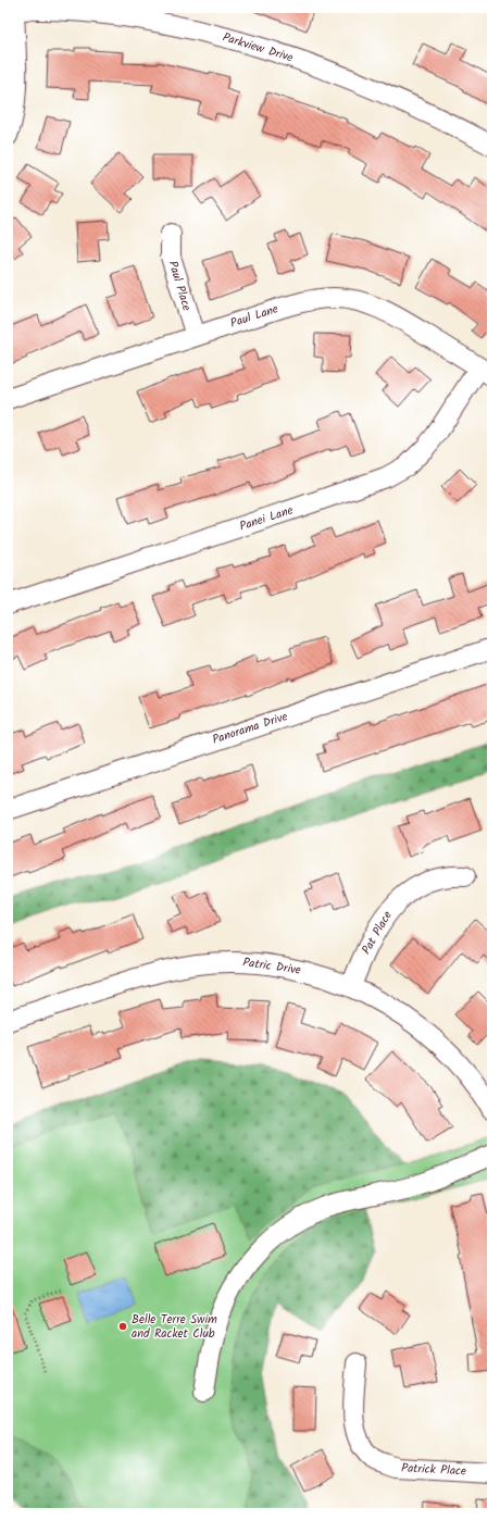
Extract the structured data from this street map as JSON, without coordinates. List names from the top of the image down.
{
  "streets": {
    "street": [
      "Parkview Drive",
      "Paul Place",
      "Paul Lane",
      "Panei Lane",
      "Panorama Drive",
      "Pat Place",
      "Patric Drive",
      "Patrick Place"
    ]
  },
  "crossings": [
    ["Paul Place", "Paul Lane"],
    ["Paul Lane", "Panei Lane"],
    ["Pat Place", "Patric Drive"]
  ],
  "places": ["Belle Terre Swim and Racket Club"]
}
